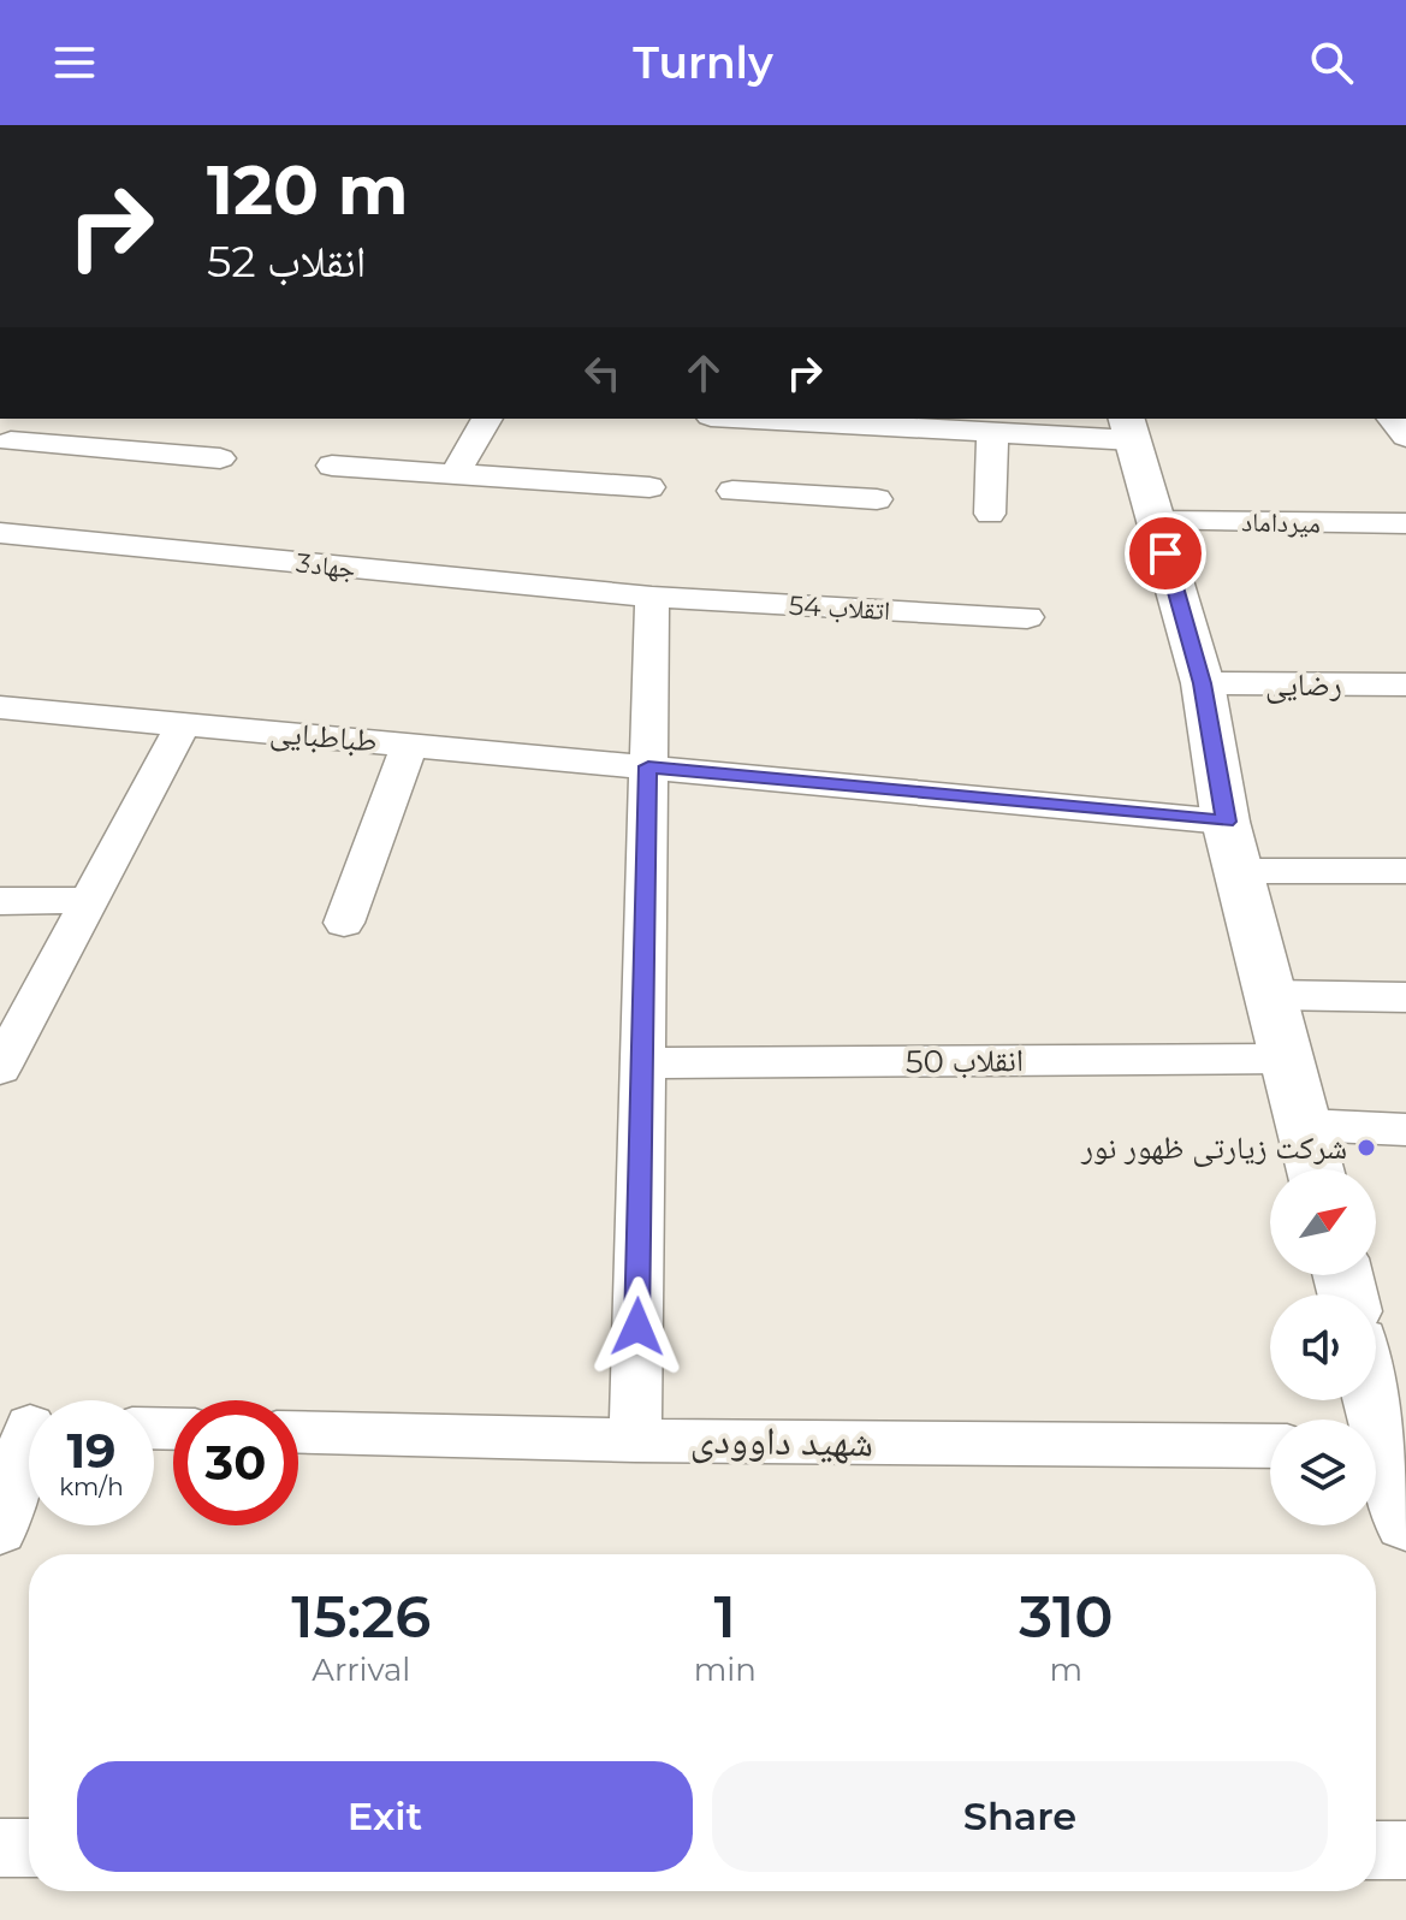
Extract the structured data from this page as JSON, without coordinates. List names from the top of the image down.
{
  "streets": {
    "street": [
      "میرداماد",
      "جهاد3",
      "اتقلاب 54",
      "رضایی",
      "طباطبایی",
      "انقلاب 50",
      "شهید داوودی"
    ]
  },
  "crossings": [
    ["جهاد3", "اتقلاب 54"]
  ],
  "places": ["شرکت زیارتی ظهور نور"],
  "north": "top right",
  "page": {
    "header": "Turnly",
    "turn": ["120 m", "انقلاب 52"],
    "speed": "19 km/h",
    "limit": "30",
    "eta": [
      "15:26",
      "Arrival",
      "1",
      "min",
      "310",
      "m"
    ],
    "buttons": ["Exit", "Share"]
  }
}
